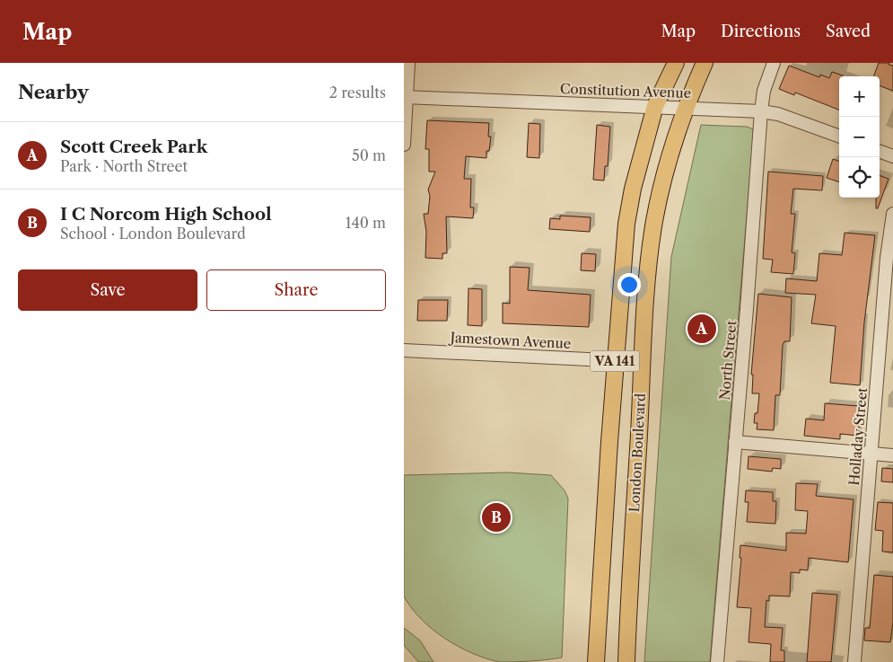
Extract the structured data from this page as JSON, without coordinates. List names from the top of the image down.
{
  "streets": {
    "main road": ["VA 141", "London Boulevard"],
    "street": [
      "Constitution Avenue",
      "Jamestown Avenue",
      "North Street",
      "Holladay Street"
    ]
  },
  "crossings": [
    ["Constitution Avenue", "North Street"],
    ["Constitution Avenue", "London Boulevard"],
    ["Jamestown Avenue", "London Boulevard"]
  ],
  "page": {
    "header": "Map",
    "nav": ["Map", "Directions", "Saved"],
    "heading": ["Nearby", "2 results"],
    "map_buttons": ["+", "−"],
    "list": [
      {
        "mark": "A",
        "name": "Scott Creek Park",
        "note": "Park · North Street",
        "value": "50 m"
      },
      {
        "mark": "B",
        "name": "I C Norcom High School",
        "note": "School · London Boulevard",
        "value": "140 m"
      }
    ],
    "buttons": ["Save", "Share"],
    "pins": ["A", "B"]
  }
}
